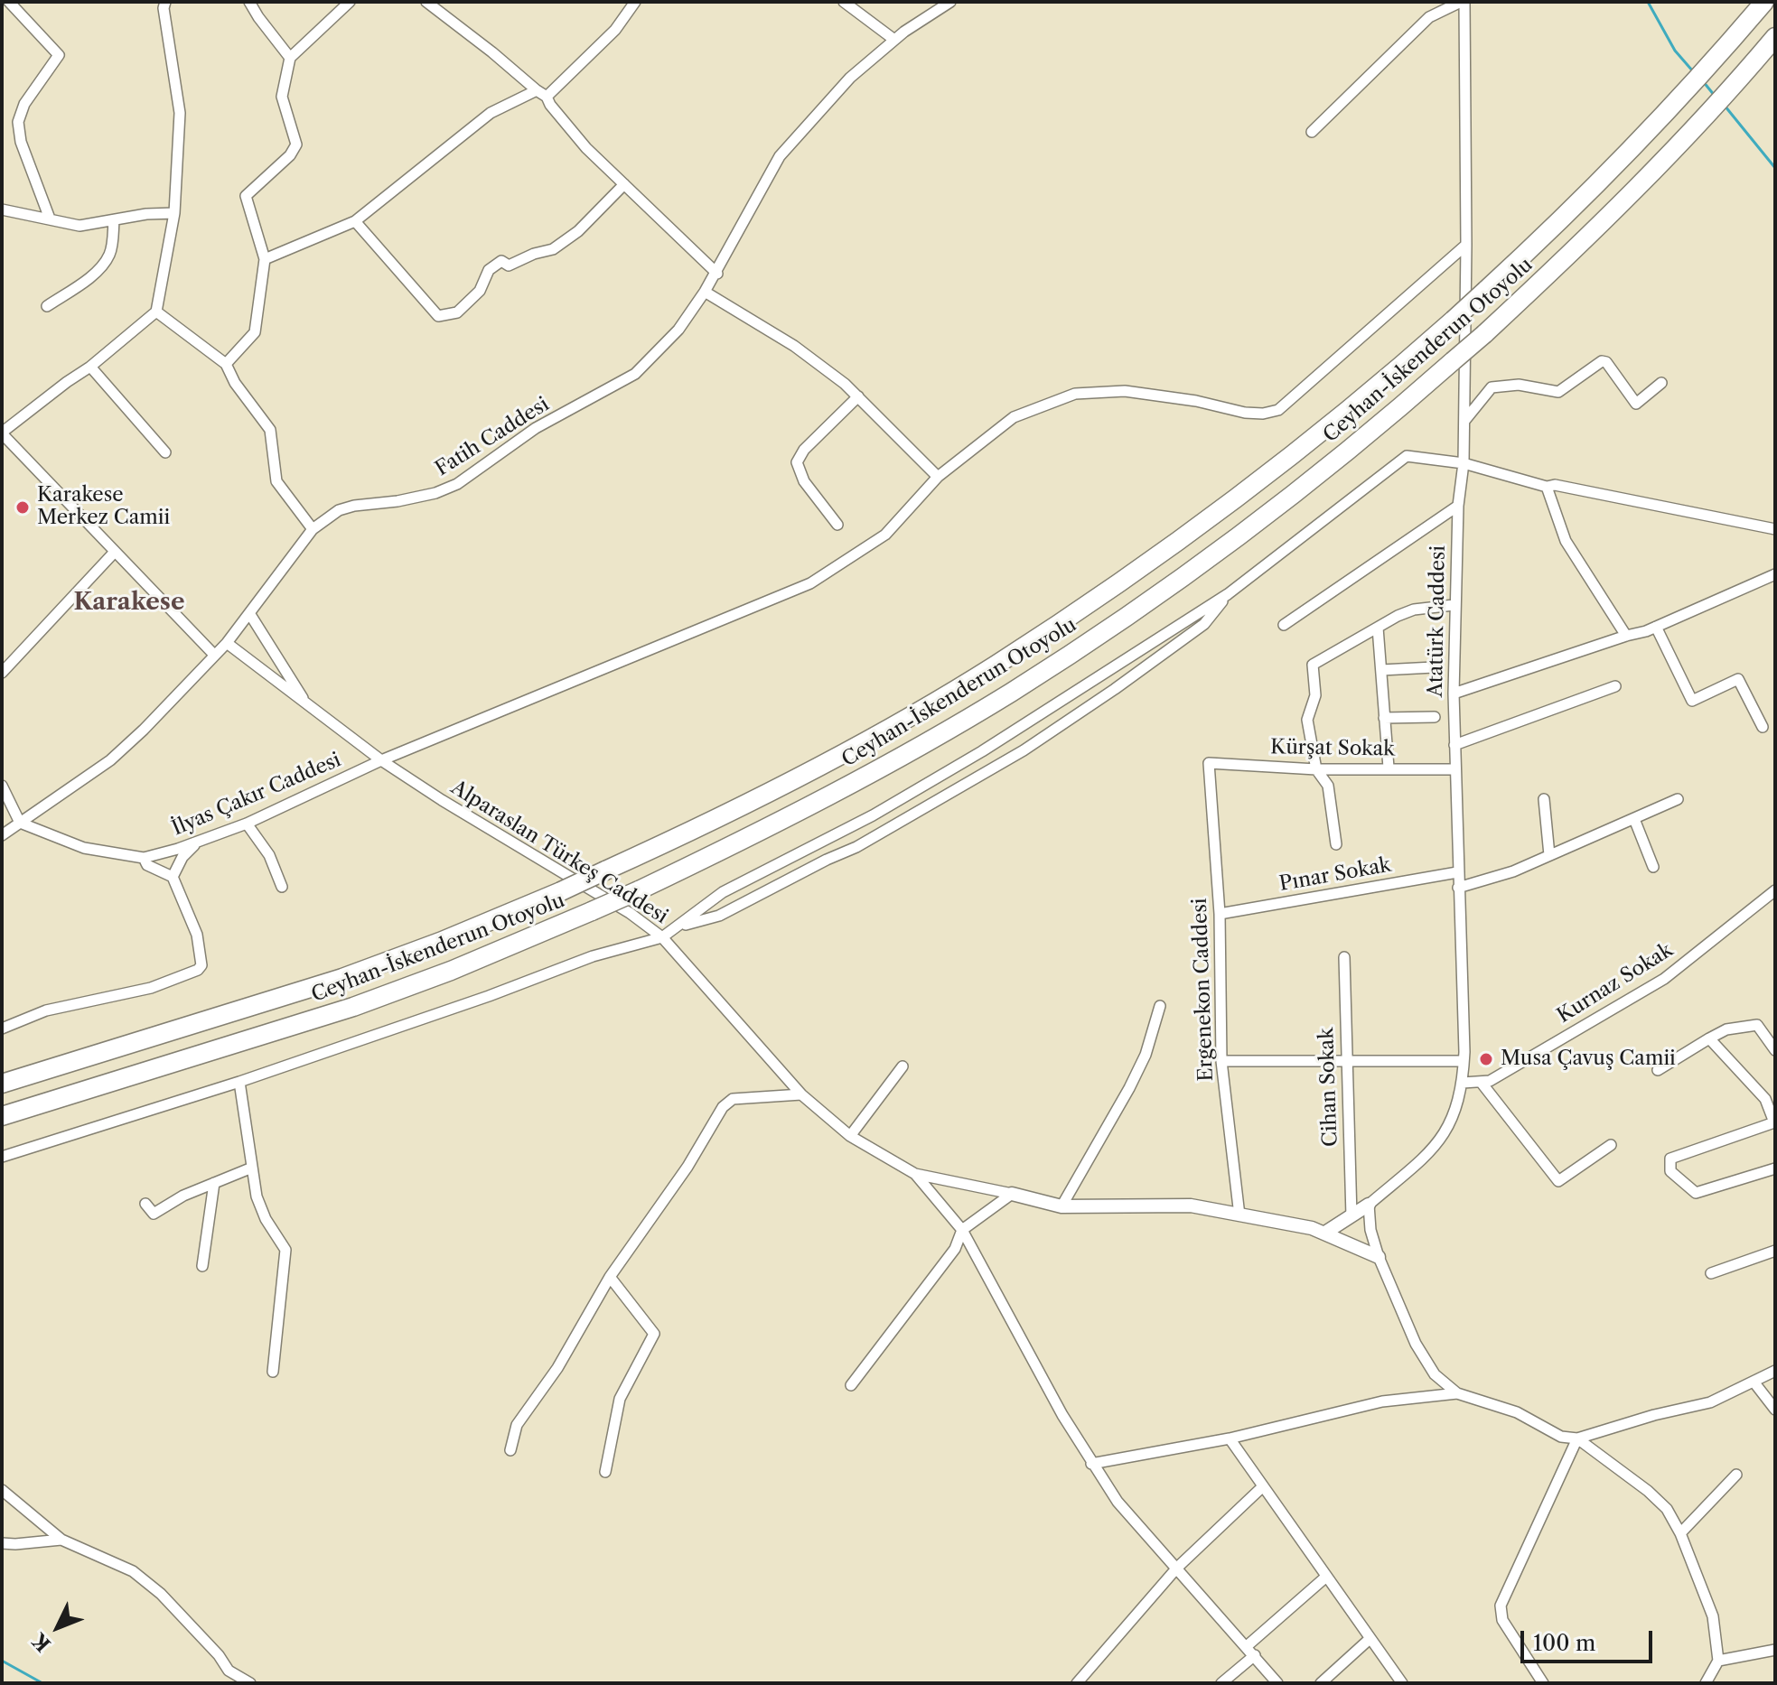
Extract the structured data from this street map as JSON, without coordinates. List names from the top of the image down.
{
  "streets": {
    "highway": ["Ceyhan-İskenderun Otoyolu"],
    "street": [
      "Fatih Caddesi",
      "Atatürk Caddesi",
      "Kürşat Sokak",
      "İlyas Çakır Caddesi",
      "Alparaslan Türkeş Caddesi",
      "Pınar Sokak",
      "Kurnaz Sokak",
      "Ergenekon Caddesi",
      "Cihan Sokak"
    ]
  },
  "crossings": [
    ["Fatih Caddesi", "Alparaslan Türkeş Caddesi"],
    ["Atatürk Caddesi", "Kürşat Sokak"],
    ["Atatürk Caddesi", "İlyas Çakır Caddesi"],
    ["Atatürk Caddesi", "Pınar Sokak"],
    ["Atatürk Caddesi", "Kurnaz Sokak"],
    ["Kürşat Sokak", "Ergenekon Caddesi"],
    ["İlyas Çakır Caddesi", "Alparaslan Türkeş Caddesi"],
    ["Pınar Sokak", "Ergenekon Caddesi"]
  ],
  "districts": ["Karakese"],
  "places": ["Karakese Merkez Camii", "Musa Çavuş Camii"],
  "scale_bar": "100 m",
  "north": "bottom left"
}
